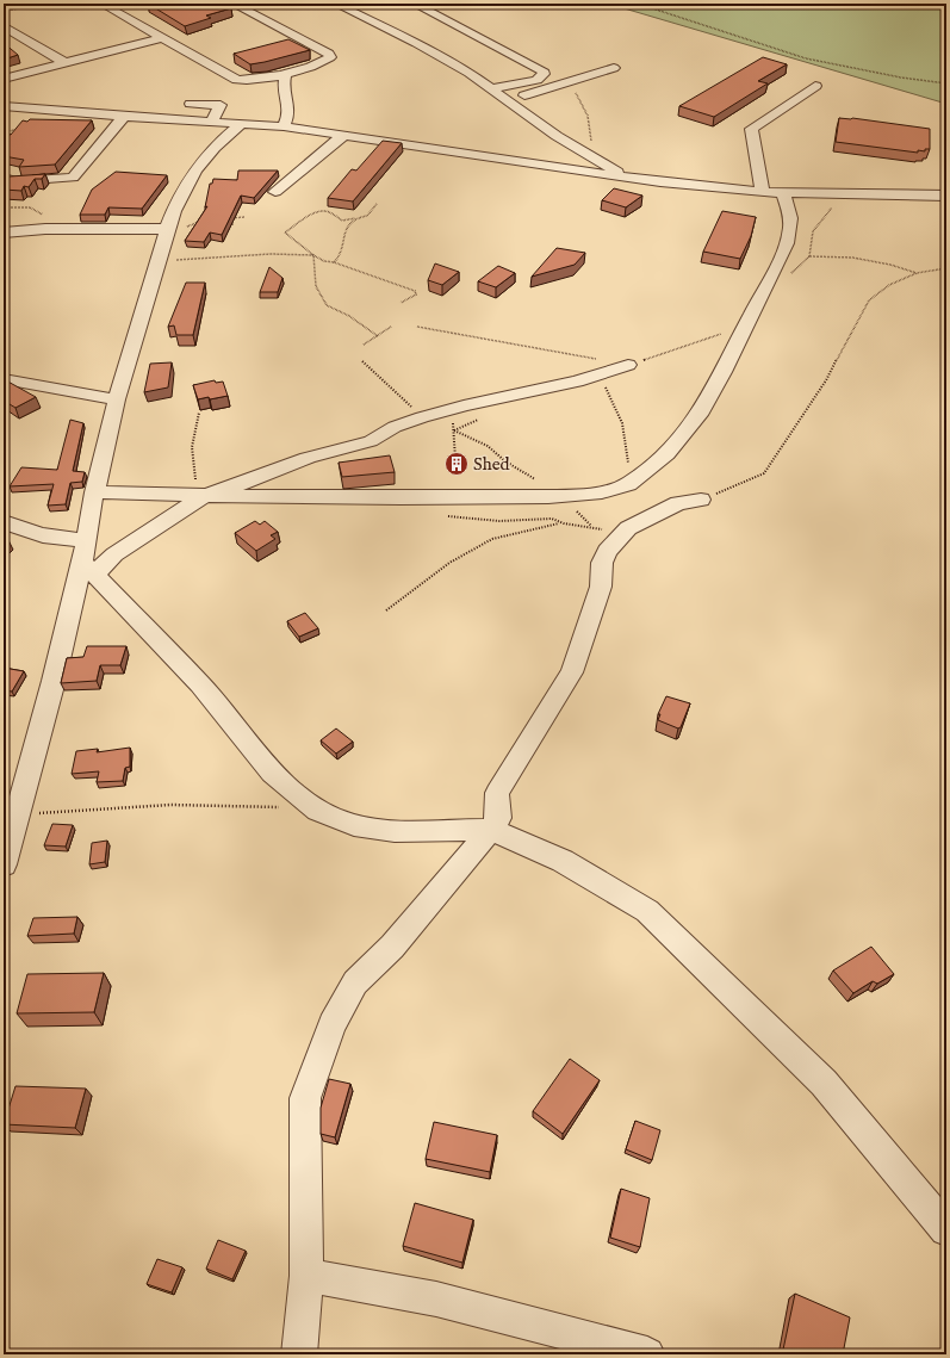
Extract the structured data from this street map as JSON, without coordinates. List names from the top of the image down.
{
  "places": {
    "building": ["Shed"]
  }
}
